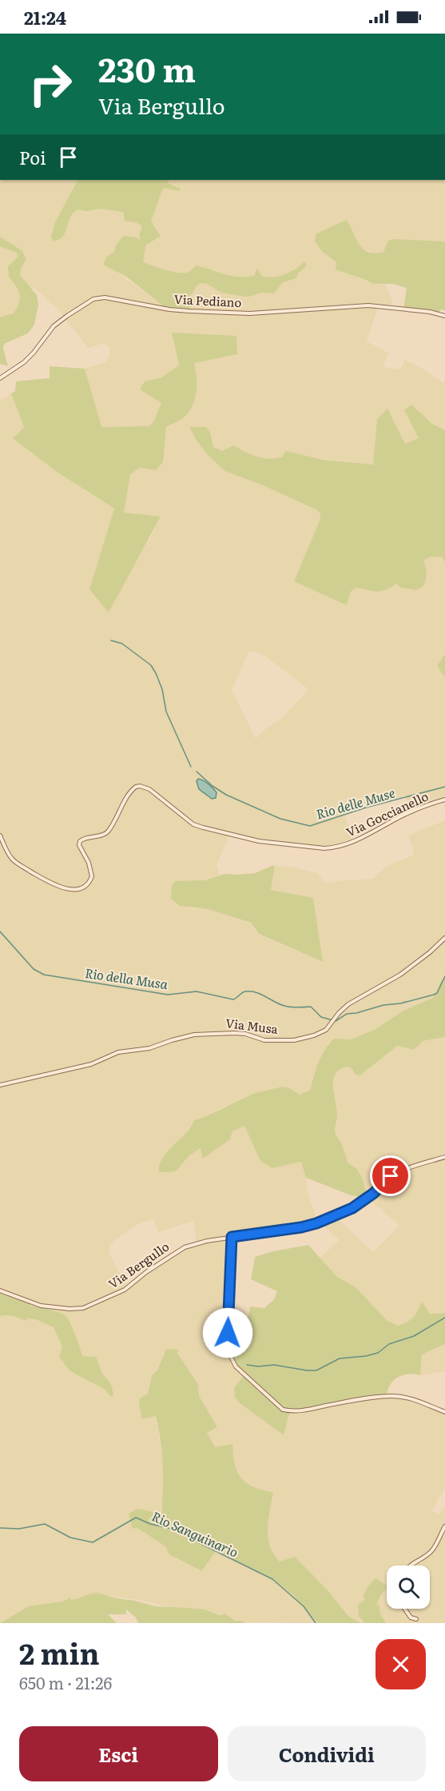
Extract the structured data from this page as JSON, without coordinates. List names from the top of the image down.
{
  "streets": {
    "street": [
      "Via Pediano",
      "Via Goccianello",
      "Via Musa",
      "Via Bergullo"
    ]
  },
  "water": ["Rio delle Muse", "Rio della Musa", "Rio Sanguinario"],
  "page": {
    "status": "21:24",
    "turn": ["230 m", "Via Bergullo"],
    "then": "Poi",
    "heading": ["2 min", "650 m · 21:26"],
    "buttons": ["Esci", "Condividi"]
  }
}
